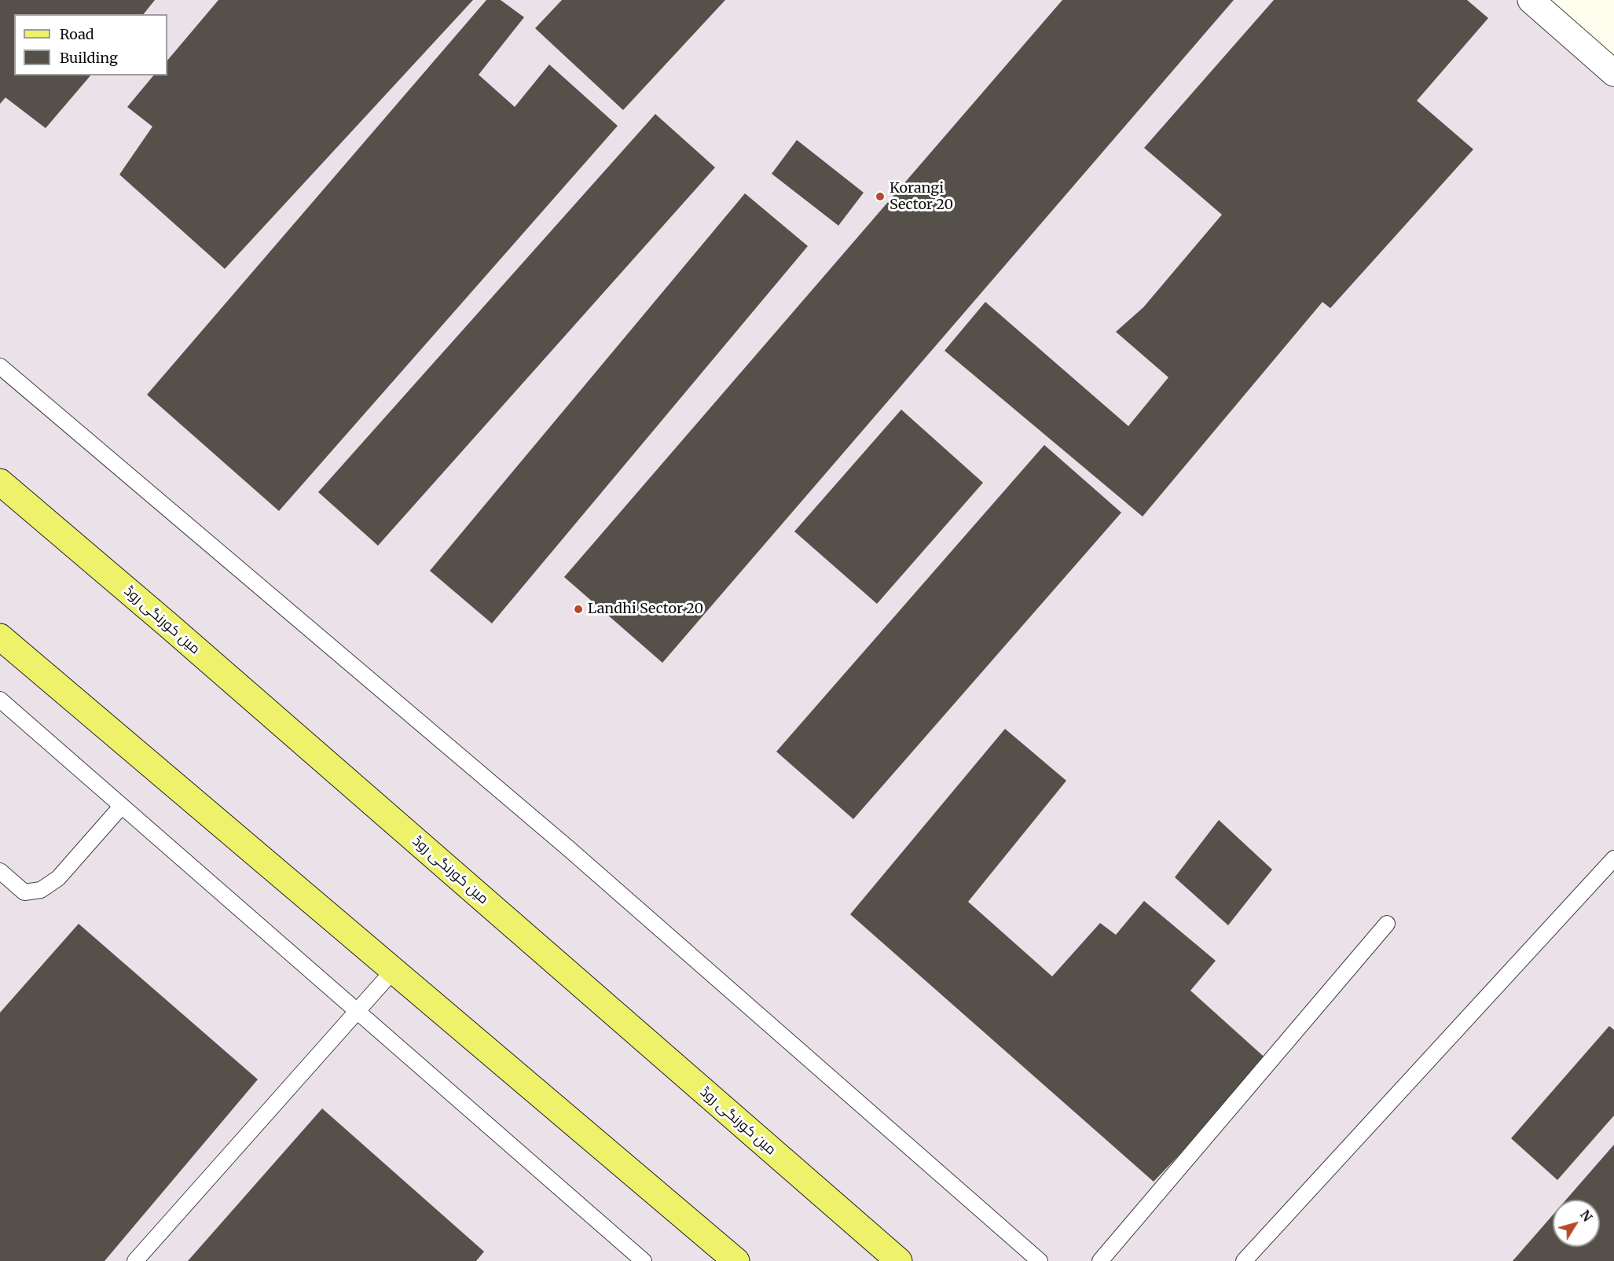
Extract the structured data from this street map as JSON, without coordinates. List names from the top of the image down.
{
  "streets": {
    "main road": ["مین کورنگی روڈ"]
  },
  "places": ["Korangi Sector 20", "Landhi Sector 20"],
  "legend": ["Road", "Building"],
  "north": "top right"
}
